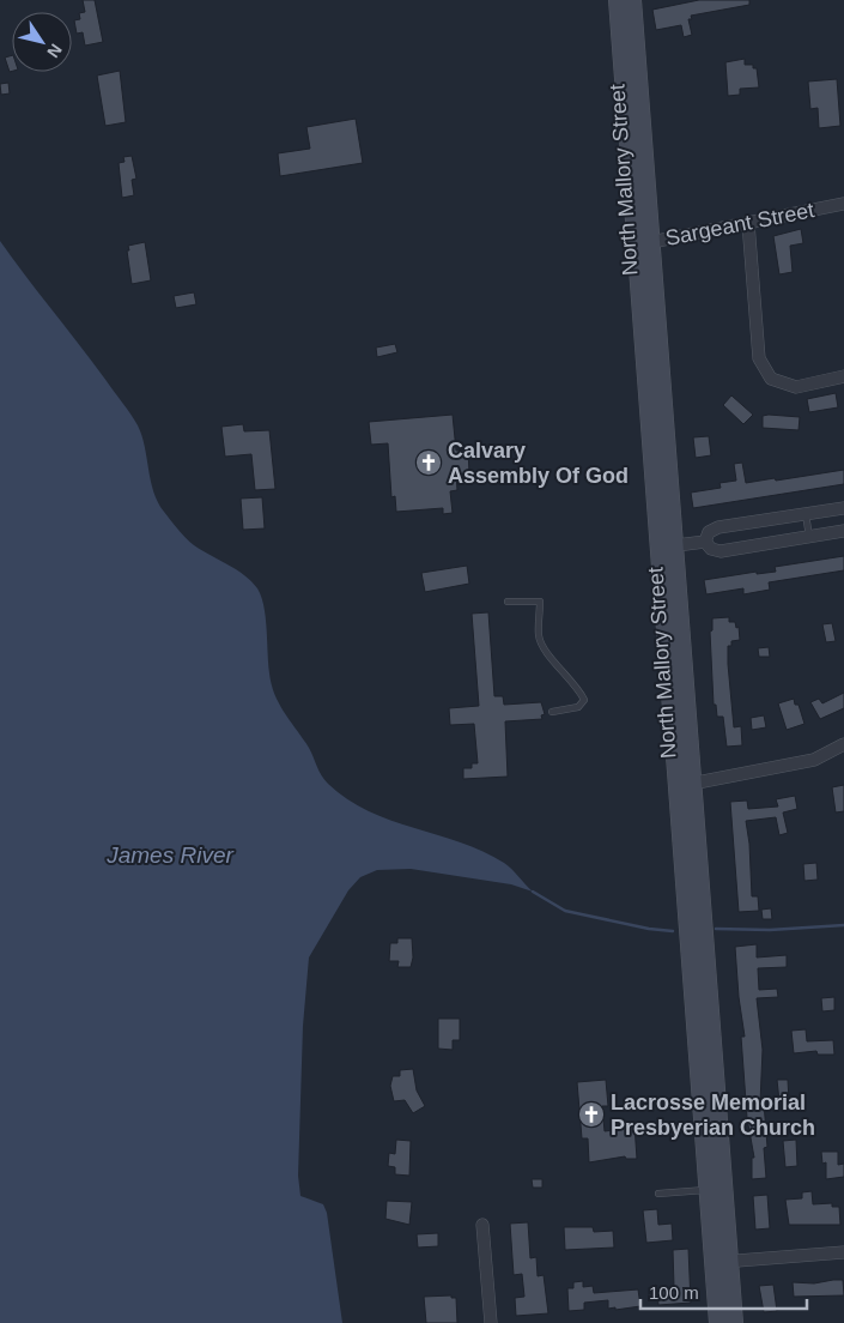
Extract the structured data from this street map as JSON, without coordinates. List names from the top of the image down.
{
  "streets": {
    "main road": ["North Mallory Street"],
    "street": ["Sargeant Street"]
  },
  "crossings": [
    ["North Mallory Street", "Sargeant Street"]
  ],
  "water": ["James River"],
  "places": {
    "church": ["Calvary Assembly Of God", "Lacrosse Memorial Presbyerian Church"]
  },
  "scale_bar": "100 m",
  "north": "bottom right"
}
